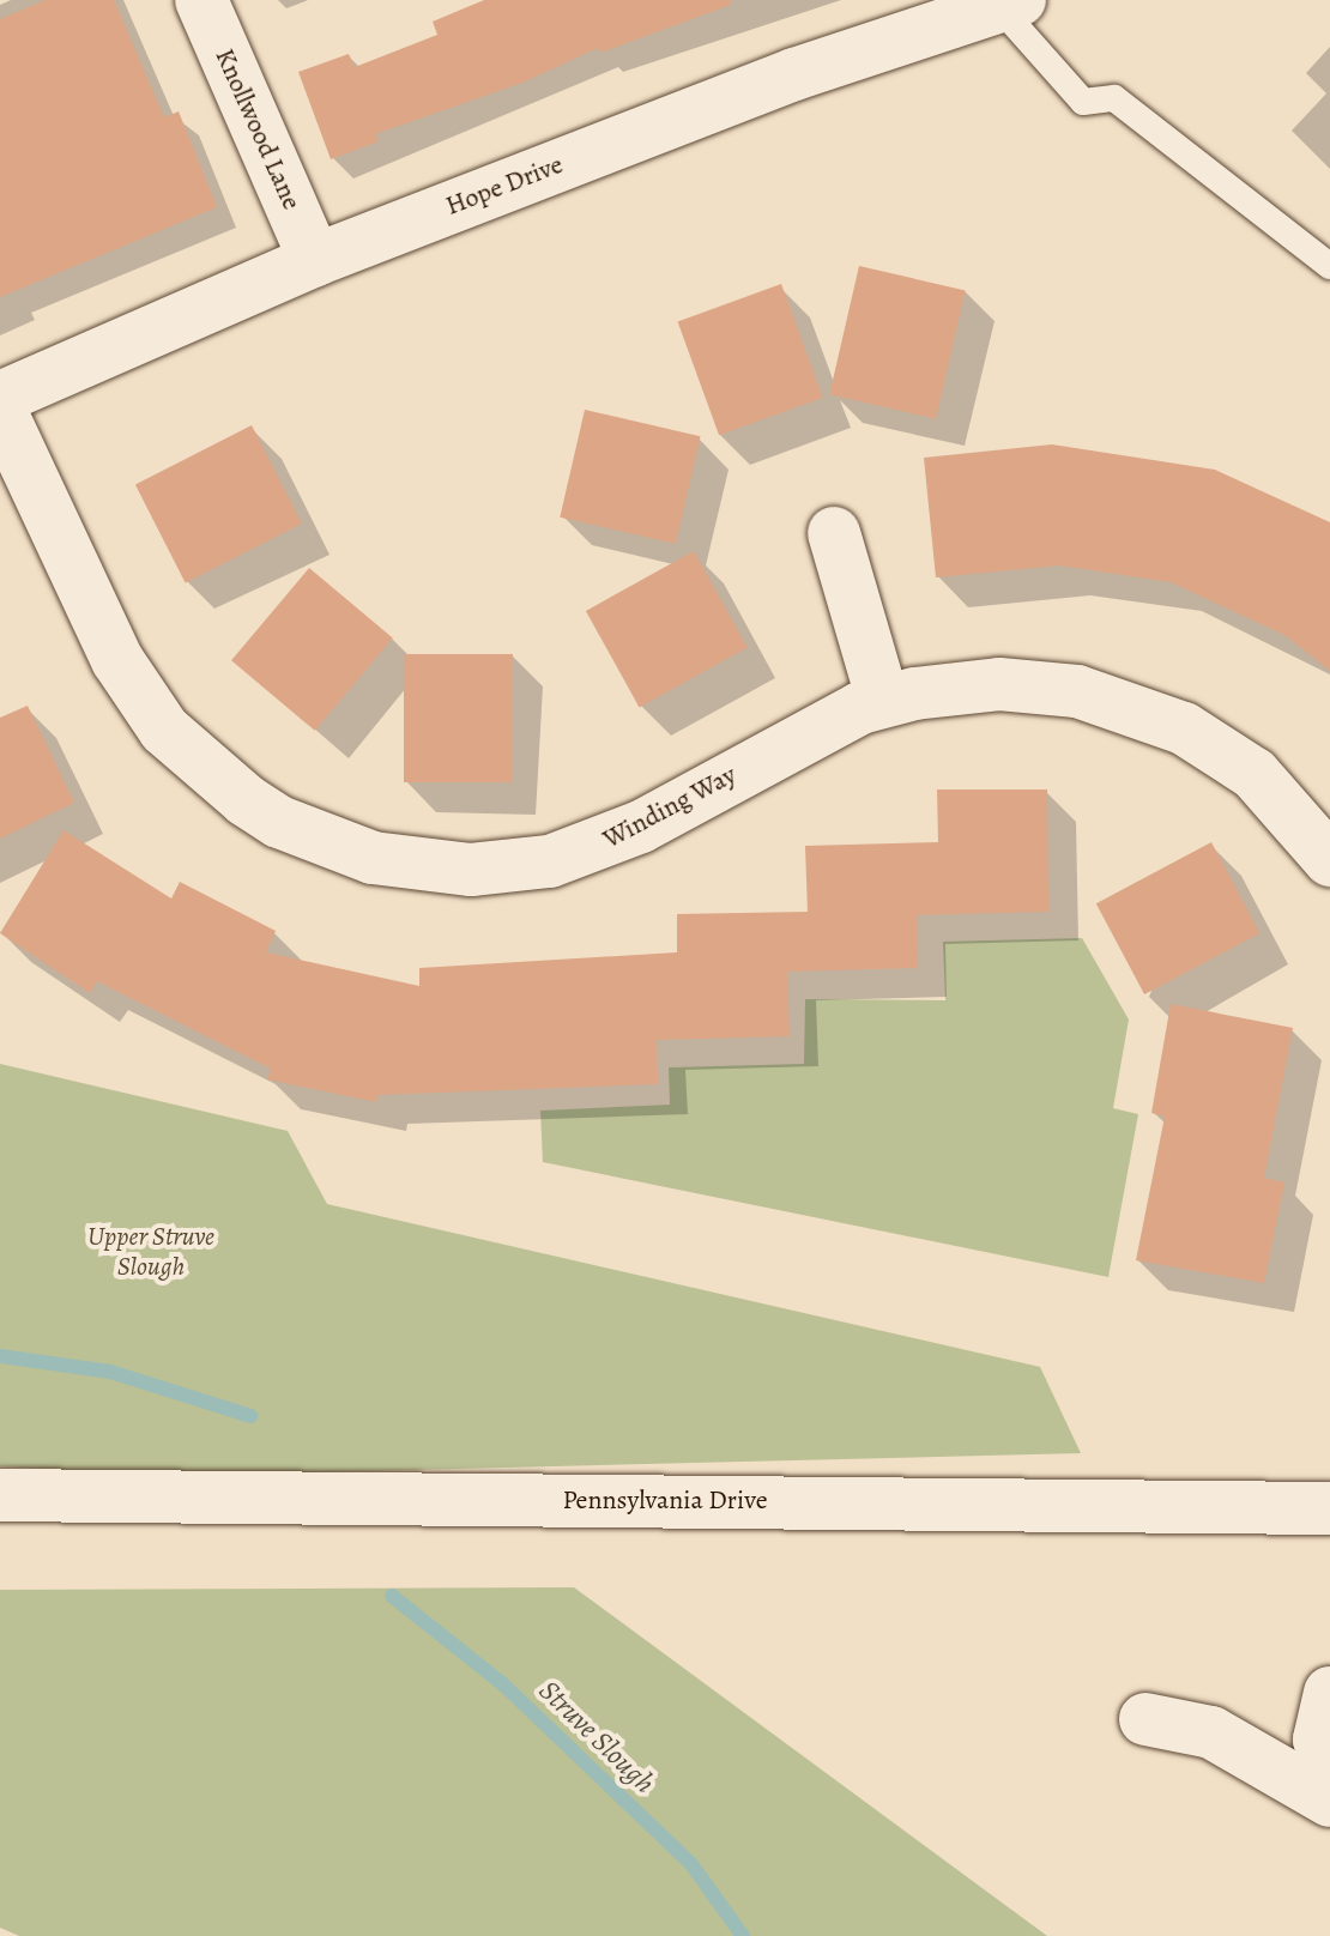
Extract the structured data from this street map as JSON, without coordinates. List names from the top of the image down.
{
  "streets": {
    "street": [
      "Knollwood Lane",
      "Hope Drive",
      "Winding Way",
      "Pennsylvania Drive"
    ]
  },
  "crossings": [
    ["Knollwood Lane", "Hope Drive"]
  ],
  "water": ["Struve Slough"],
  "parks": ["Upper Struve Slough"]
}
